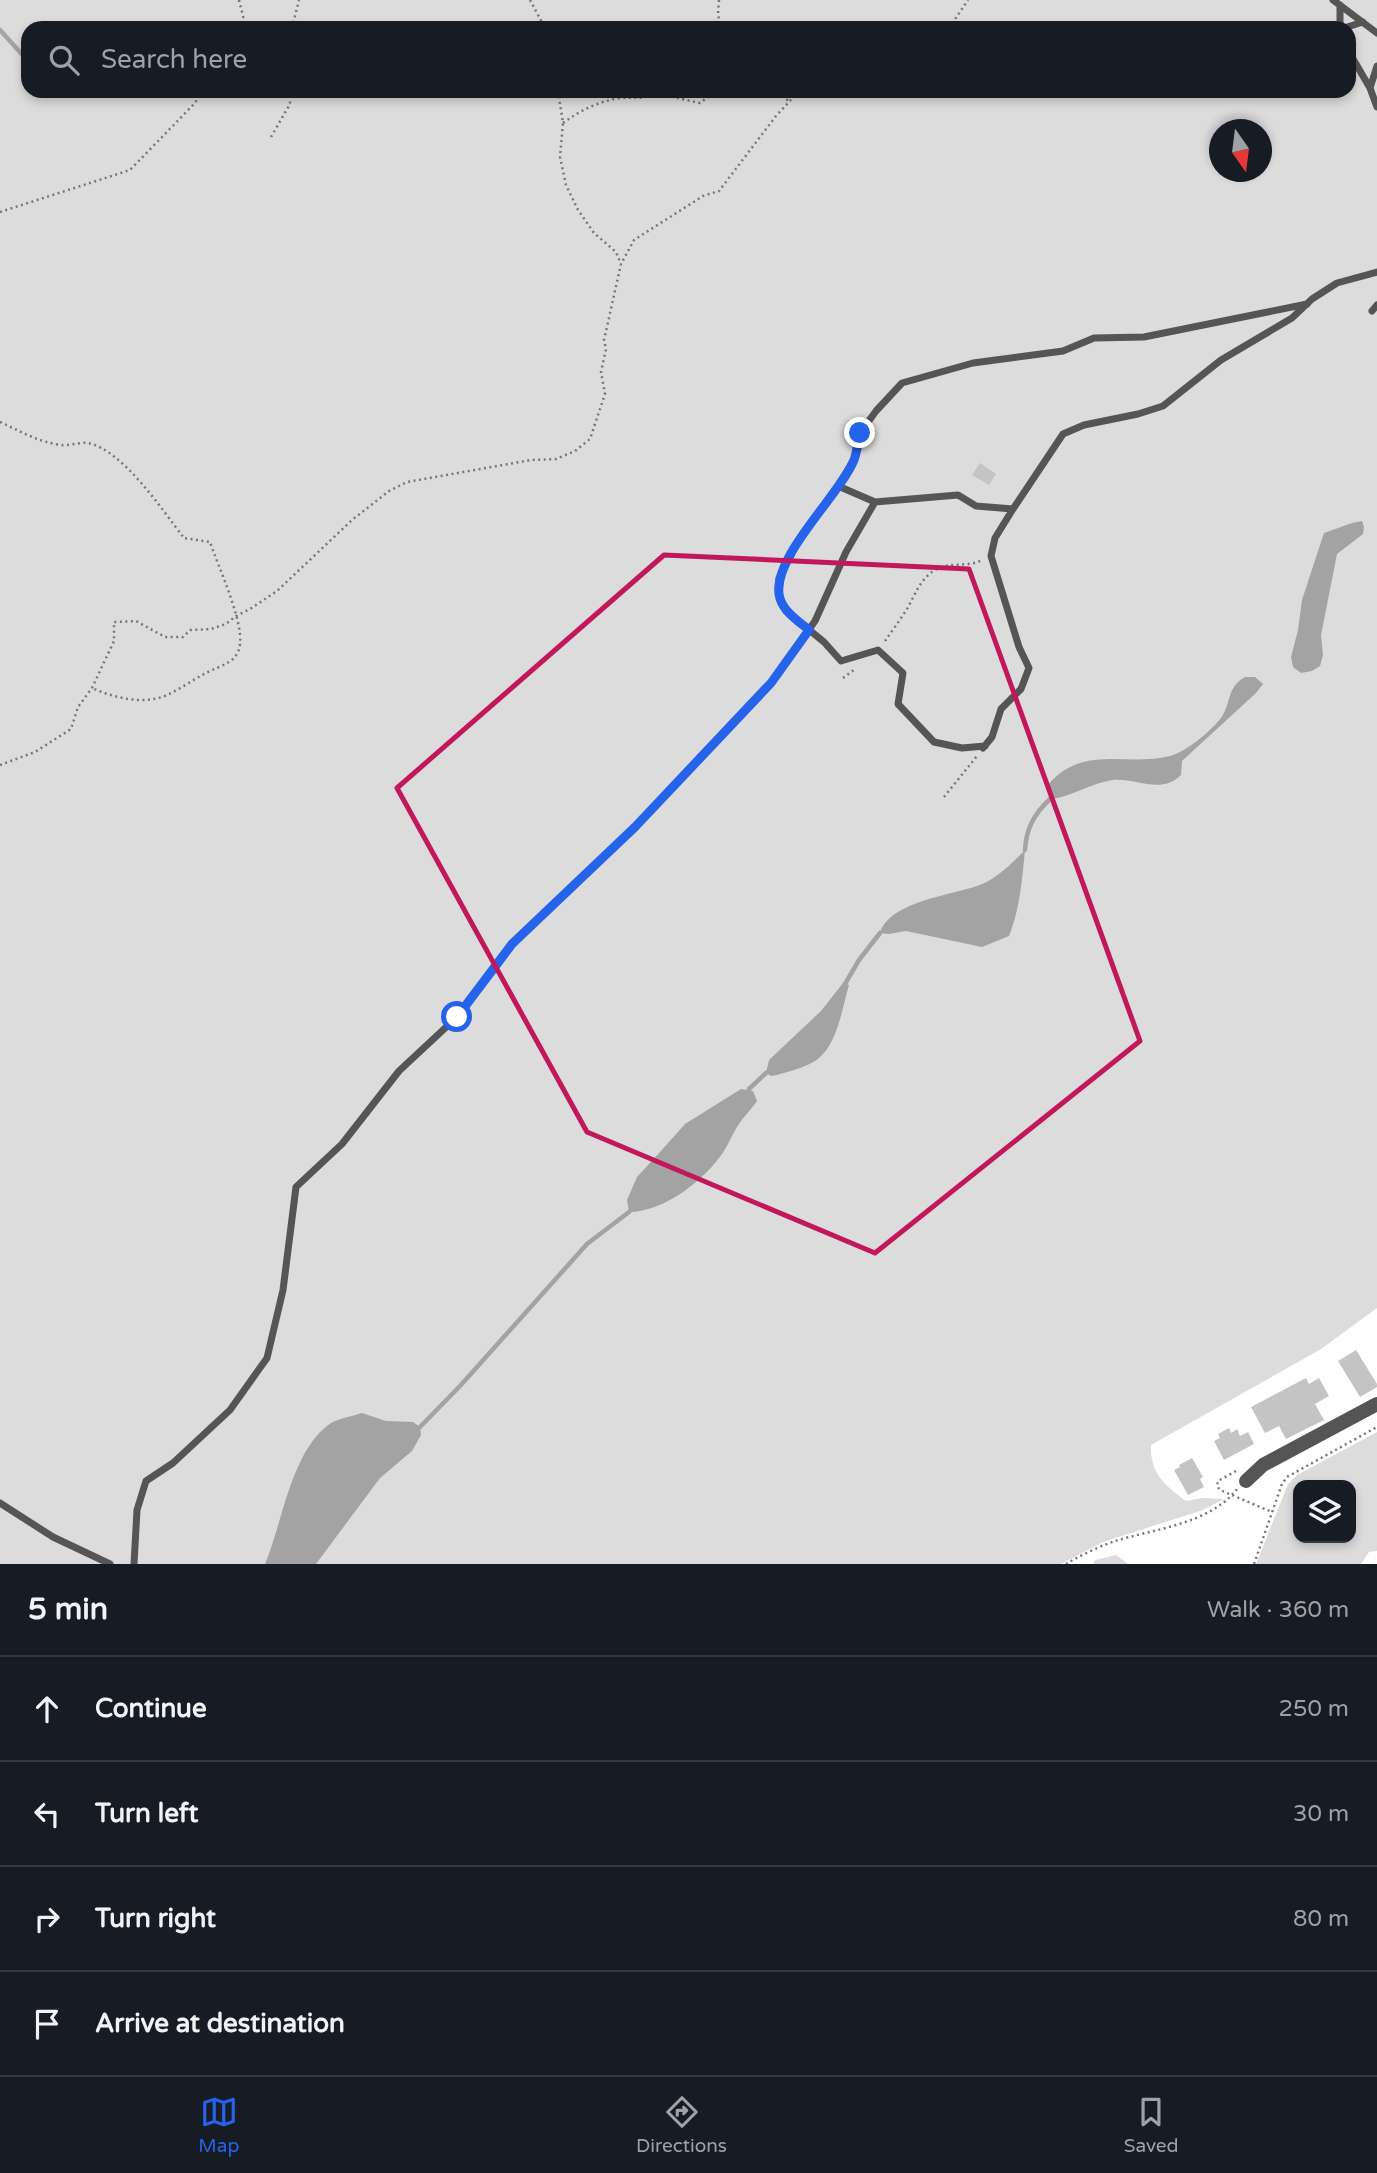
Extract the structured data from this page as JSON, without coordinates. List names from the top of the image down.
{
  "north": "bottom",
  "page": {
    "search": "Search here",
    "heading": ["5 min", "Walk · 360 m"],
    "list": [
      ["Continue", "250 m"],
      ["Turn left", "30 m"],
      ["Turn right", "80 m"],
      "Arrive at destination"
    ],
    "nav": ["Map", "Directions", "Saved"]
  }
}
